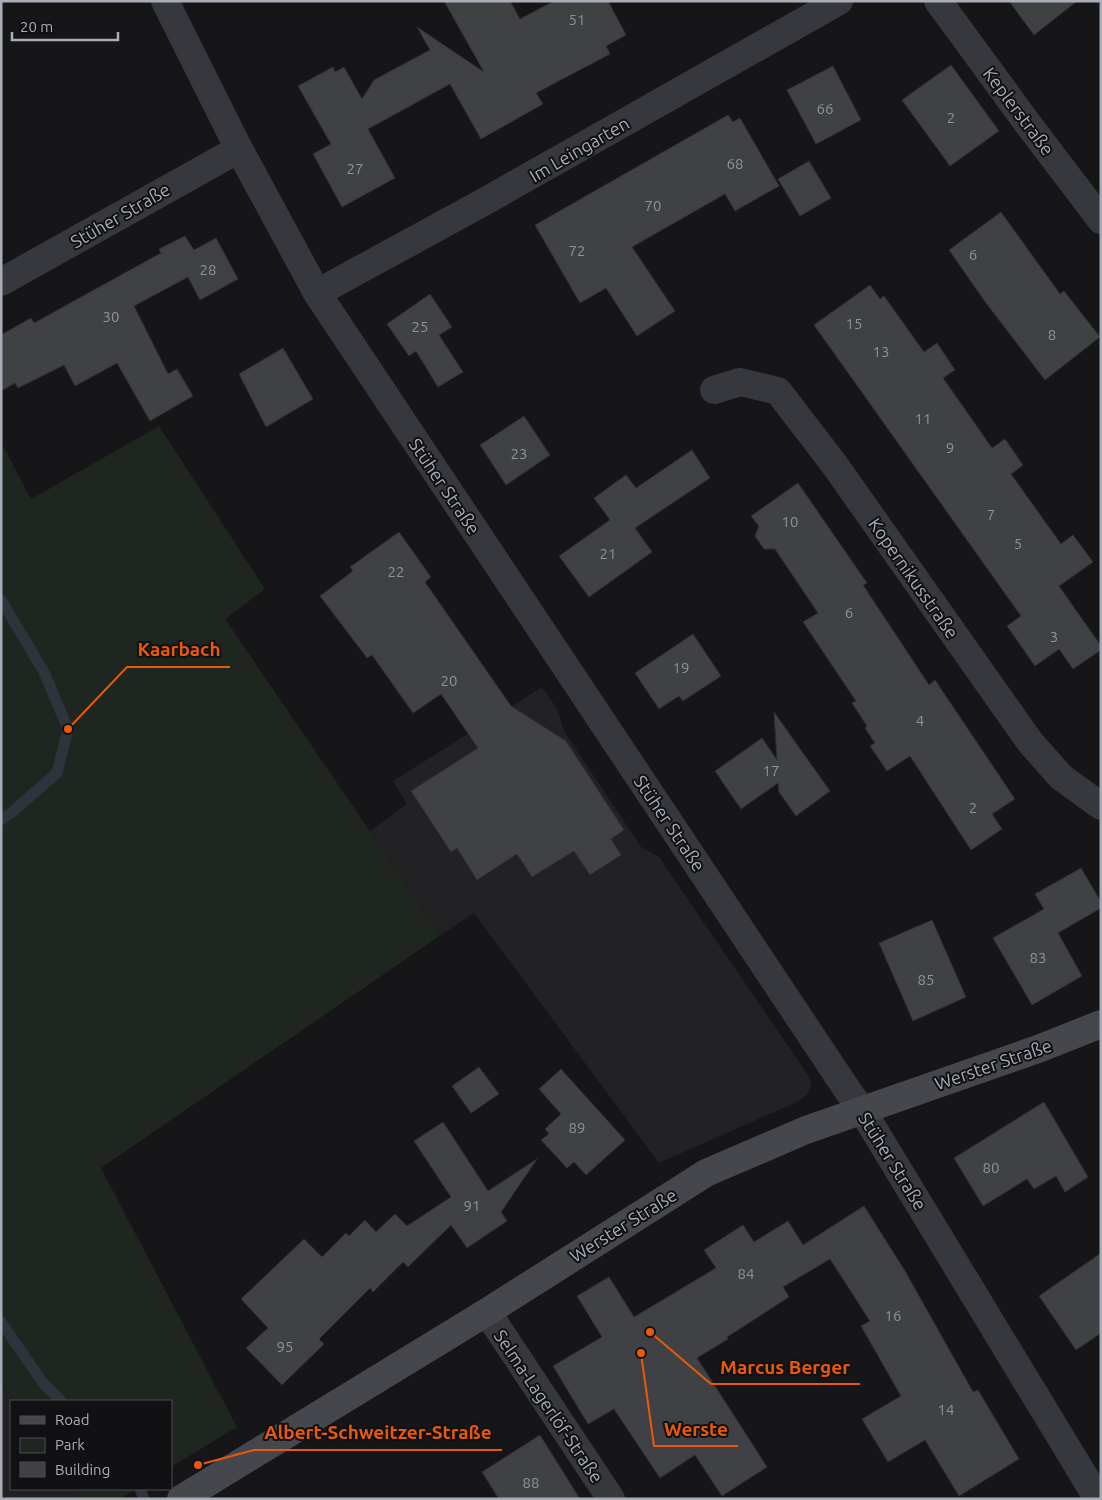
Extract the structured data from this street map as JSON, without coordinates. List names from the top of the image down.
{
  "streets": {
    "main road": ["Werster Straße"],
    "street": [
      "Keplerstraße",
      "Im Leingarten",
      "Stüher Straße",
      "Kopernikusstraße",
      "Selma-Lagerlöf-Straße"
    ]
  },
  "crossings": [
    ["Im Leingarten", "Stüher Straße"],
    ["Stüher Straße", "Werster Straße"],
    ["Werster Straße", "Selma-Lagerlöf-Straße"]
  ],
  "places": [
    "Kaarbach",
    "Marcus Berger",
    "Werste",
    "Albert-Schweitzer-Straße"
  ],
  "house_numbers": [
    "51",
    "66",
    "2",
    "68",
    "27",
    "70",
    "72",
    "6",
    "28",
    "30",
    "15",
    "25",
    "8",
    "13",
    "11",
    "9",
    "23",
    "7",
    "10",
    "5",
    "21",
    "22",
    "6",
    "3",
    "19",
    "20",
    "4",
    "17",
    "2",
    "83",
    "85",
    "89",
    "80",
    "91",
    "84",
    "16",
    "95",
    "14",
    "88"
  ],
  "legend": ["Road", "Park", "Building"],
  "scale_bar": "20 m"
}
